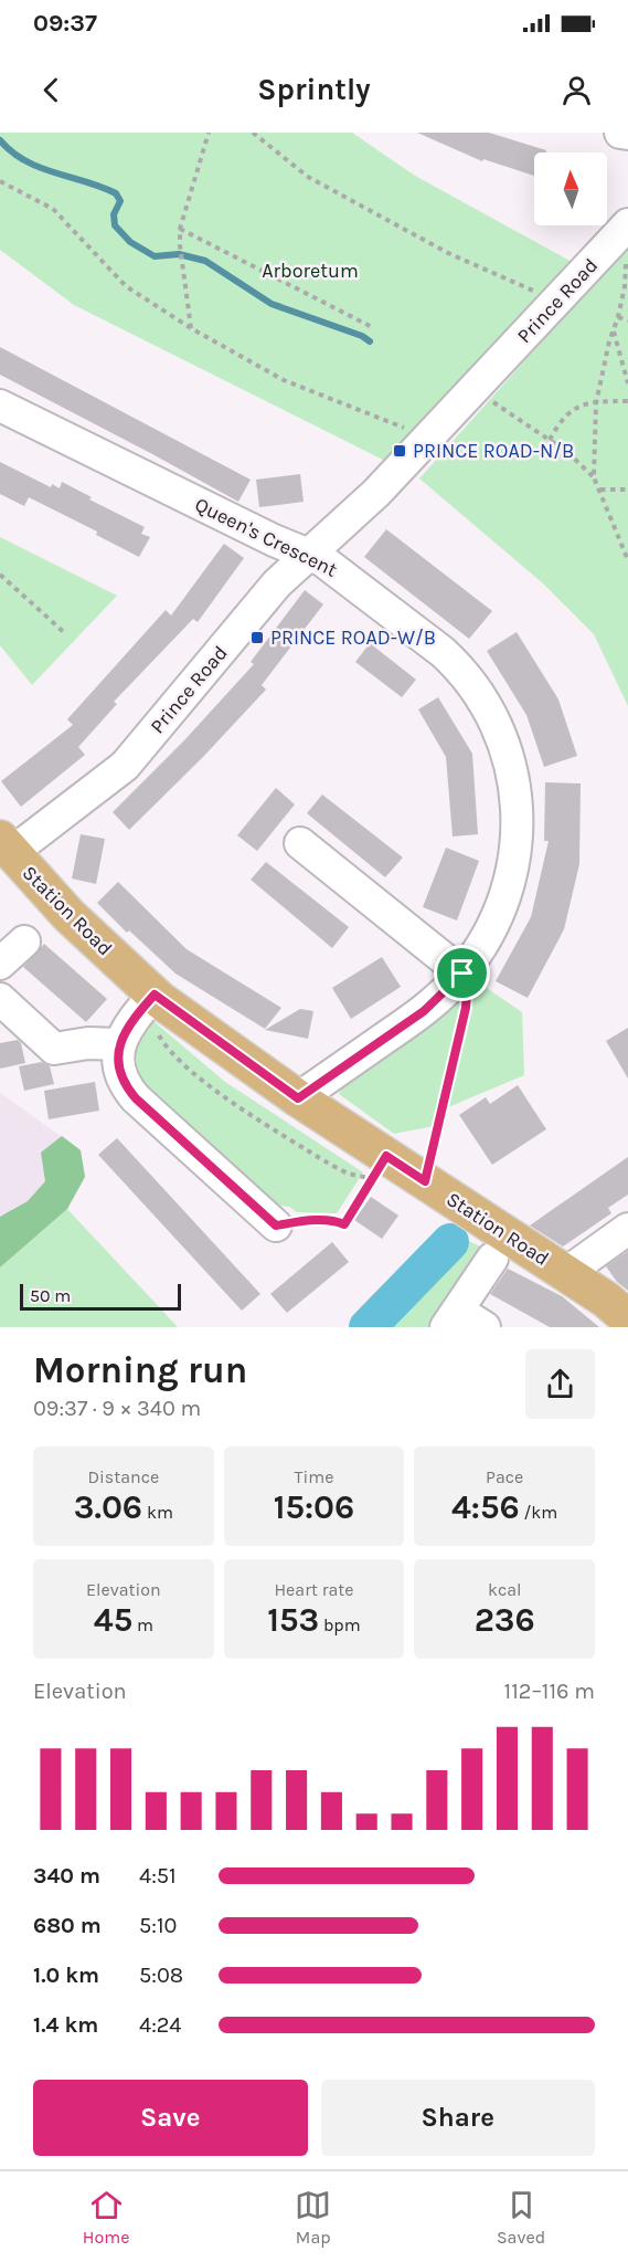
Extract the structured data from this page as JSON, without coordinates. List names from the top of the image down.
{
  "streets": {
    "main road": ["Station Road"],
    "street": ["Prince Road", "Queen's Crescent"]
  },
  "crossings": [
    ["Prince Road", "Queen's Crescent"],
    ["Prince Road", "Station Road"],
    ["Queen's Crescent", "Station Road"]
  ],
  "parks": ["Arboretum"],
  "places": {
    "transit": ["PRINCE ROAD-N/B", "PRINCE ROAD-W/B"]
  },
  "scale_bar": "50 m",
  "north": "top",
  "page": {
    "status": "09:37",
    "header": "Sprintly",
    "scale": "50 m",
    "heading": ["Morning run", "09:37 · 9 × 340 m"],
    "stats": [
      ["Distance", "3.06 km"],
      ["Time", "15:06"],
      ["Pace", "4:56 /km"],
      ["Elevation", "45 m"],
      ["Heart rate", "153 bpm"],
      ["kcal", "236"]
    ],
    "chart": ["Elevation", "112–116 m"],
    "list": [
      {
        "name": "340 m",
        "note": "4:51"
      },
      {
        "name": "680 m",
        "note": "5:10"
      },
      {
        "name": "1.0 km",
        "note": "5:08"
      },
      {
        "name": "1.4 km",
        "note": "4:24"
      }
    ],
    "buttons": ["Save", "Share"],
    "tabs": ["Home", "Map", "Saved"]
  }
}
